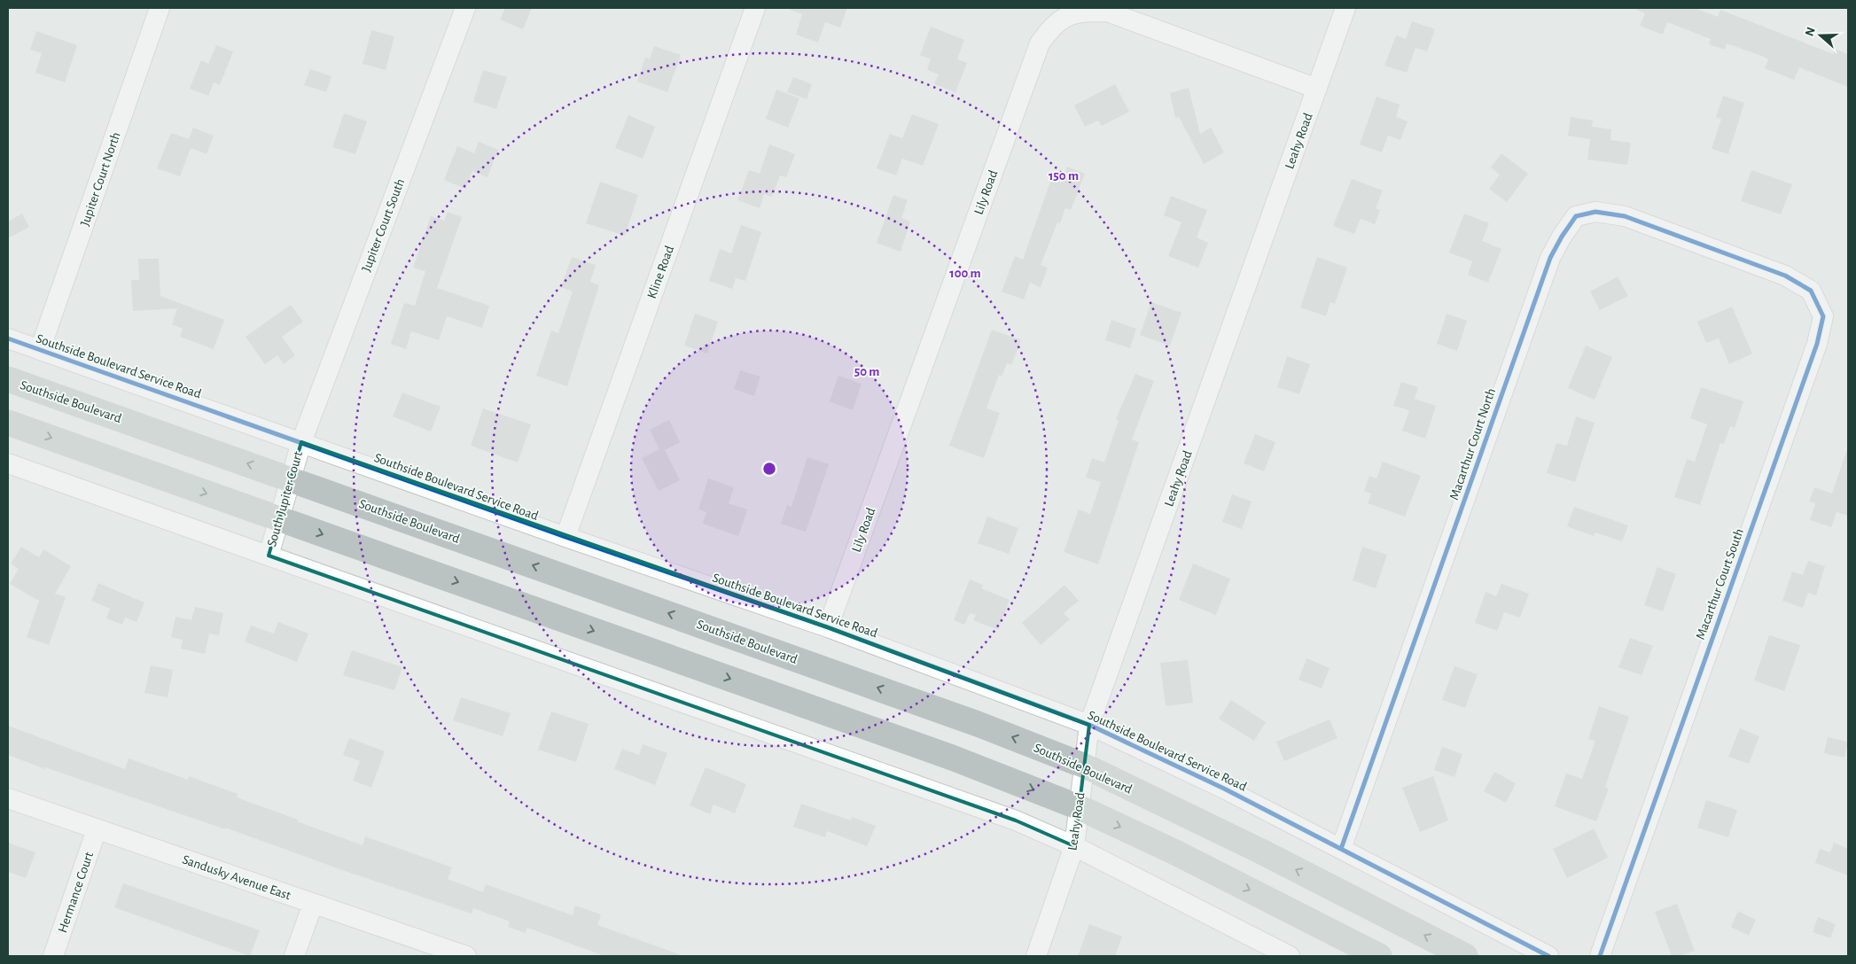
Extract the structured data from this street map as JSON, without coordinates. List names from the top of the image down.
{
  "streets": {
    "highway": ["Southside Boulevard"],
    "street": [
      "Leahy Road",
      "Jupiter Court North",
      "Lily Road",
      "Jupiter Court South",
      "Kline Road",
      "Southside Boulevard Service Road",
      "Macarthur Court North",
      "South Jupiter Court",
      "Macarthur Court South",
      "Sandusky Avenue East",
      "Hermance Court"
    ]
  },
  "crossings": [
    ["Leahy Road", "Lily Road"],
    ["Leahy Road", "Southside Boulevard Service Road"],
    ["Leahy Road", "Southside Boulevard"],
    ["Jupiter Court North", "Southside Boulevard Service Road"],
    ["Lily Road", "Southside Boulevard Service Road"],
    ["Jupiter Court South", "Southside Boulevard Service Road"],
    ["Jupiter Court South", "South Jupiter Court"],
    ["Kline Road", "Southside Boulevard Service Road"],
    ["Southside Boulevard Service Road", "Macarthur Court North"],
    ["Southside Boulevard Service Road", "South Jupiter Court"],
    ["Southside Boulevard", "South Jupiter Court"],
    ["Macarthur Court North", "Macarthur Court South"],
    ["Sandusky Avenue East", "Hermance Court"]
  ],
  "north": "left",
  "rings": ["150 m", "100 m", "50 m"]
}
